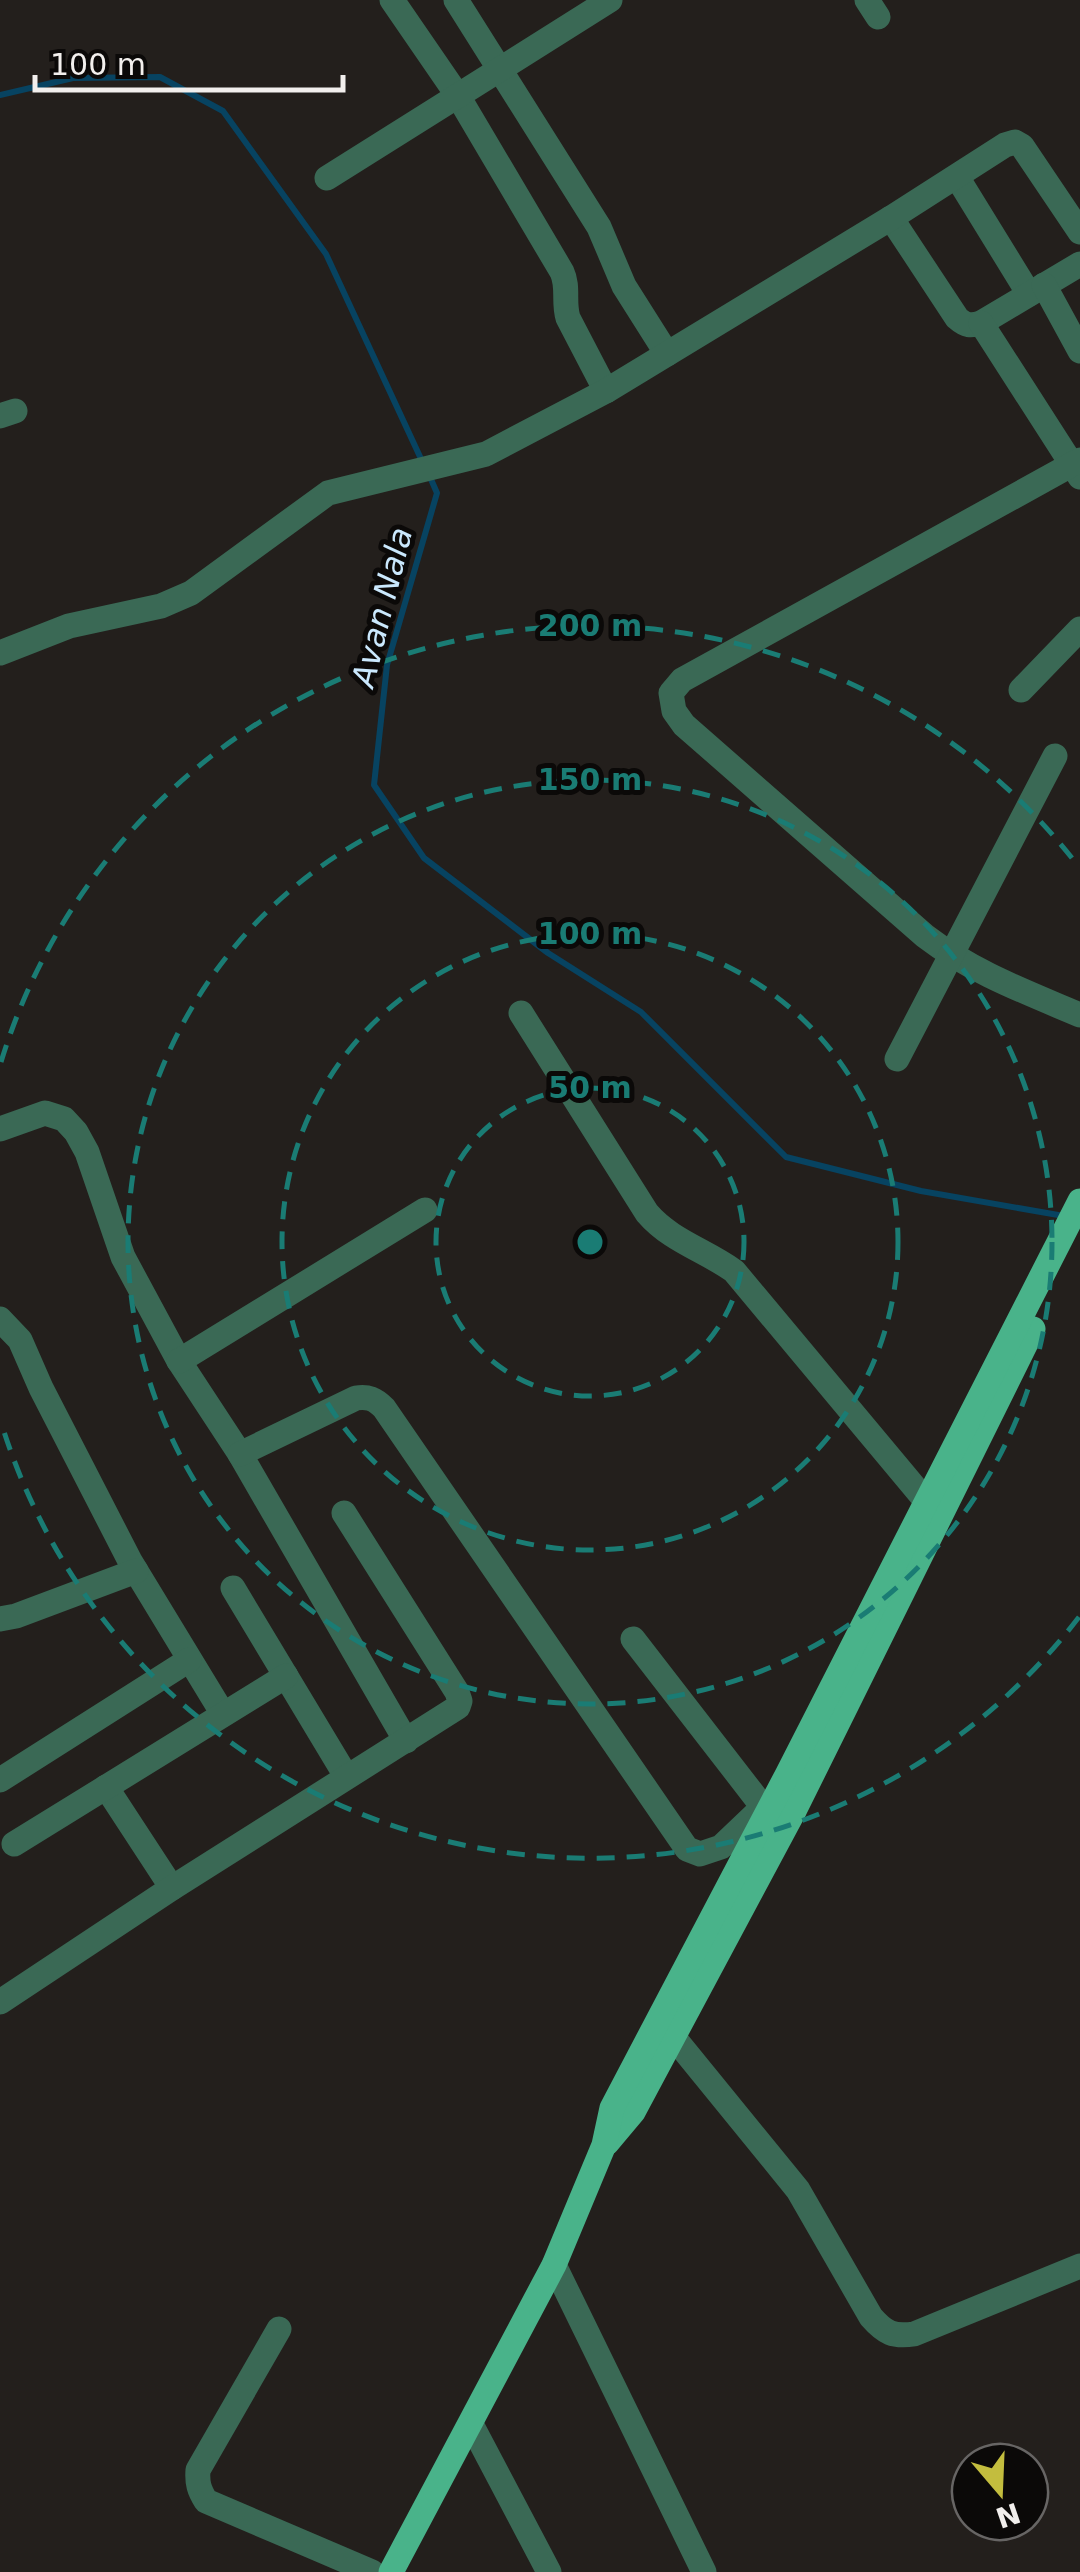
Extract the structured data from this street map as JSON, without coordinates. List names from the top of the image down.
{
  "water": ["Avan Nala"],
  "scale_bar": "100 m",
  "north": "bottom",
  "rings": [
    "200 m",
    "150 m",
    "100 m",
    "50 m"
  ]
}
